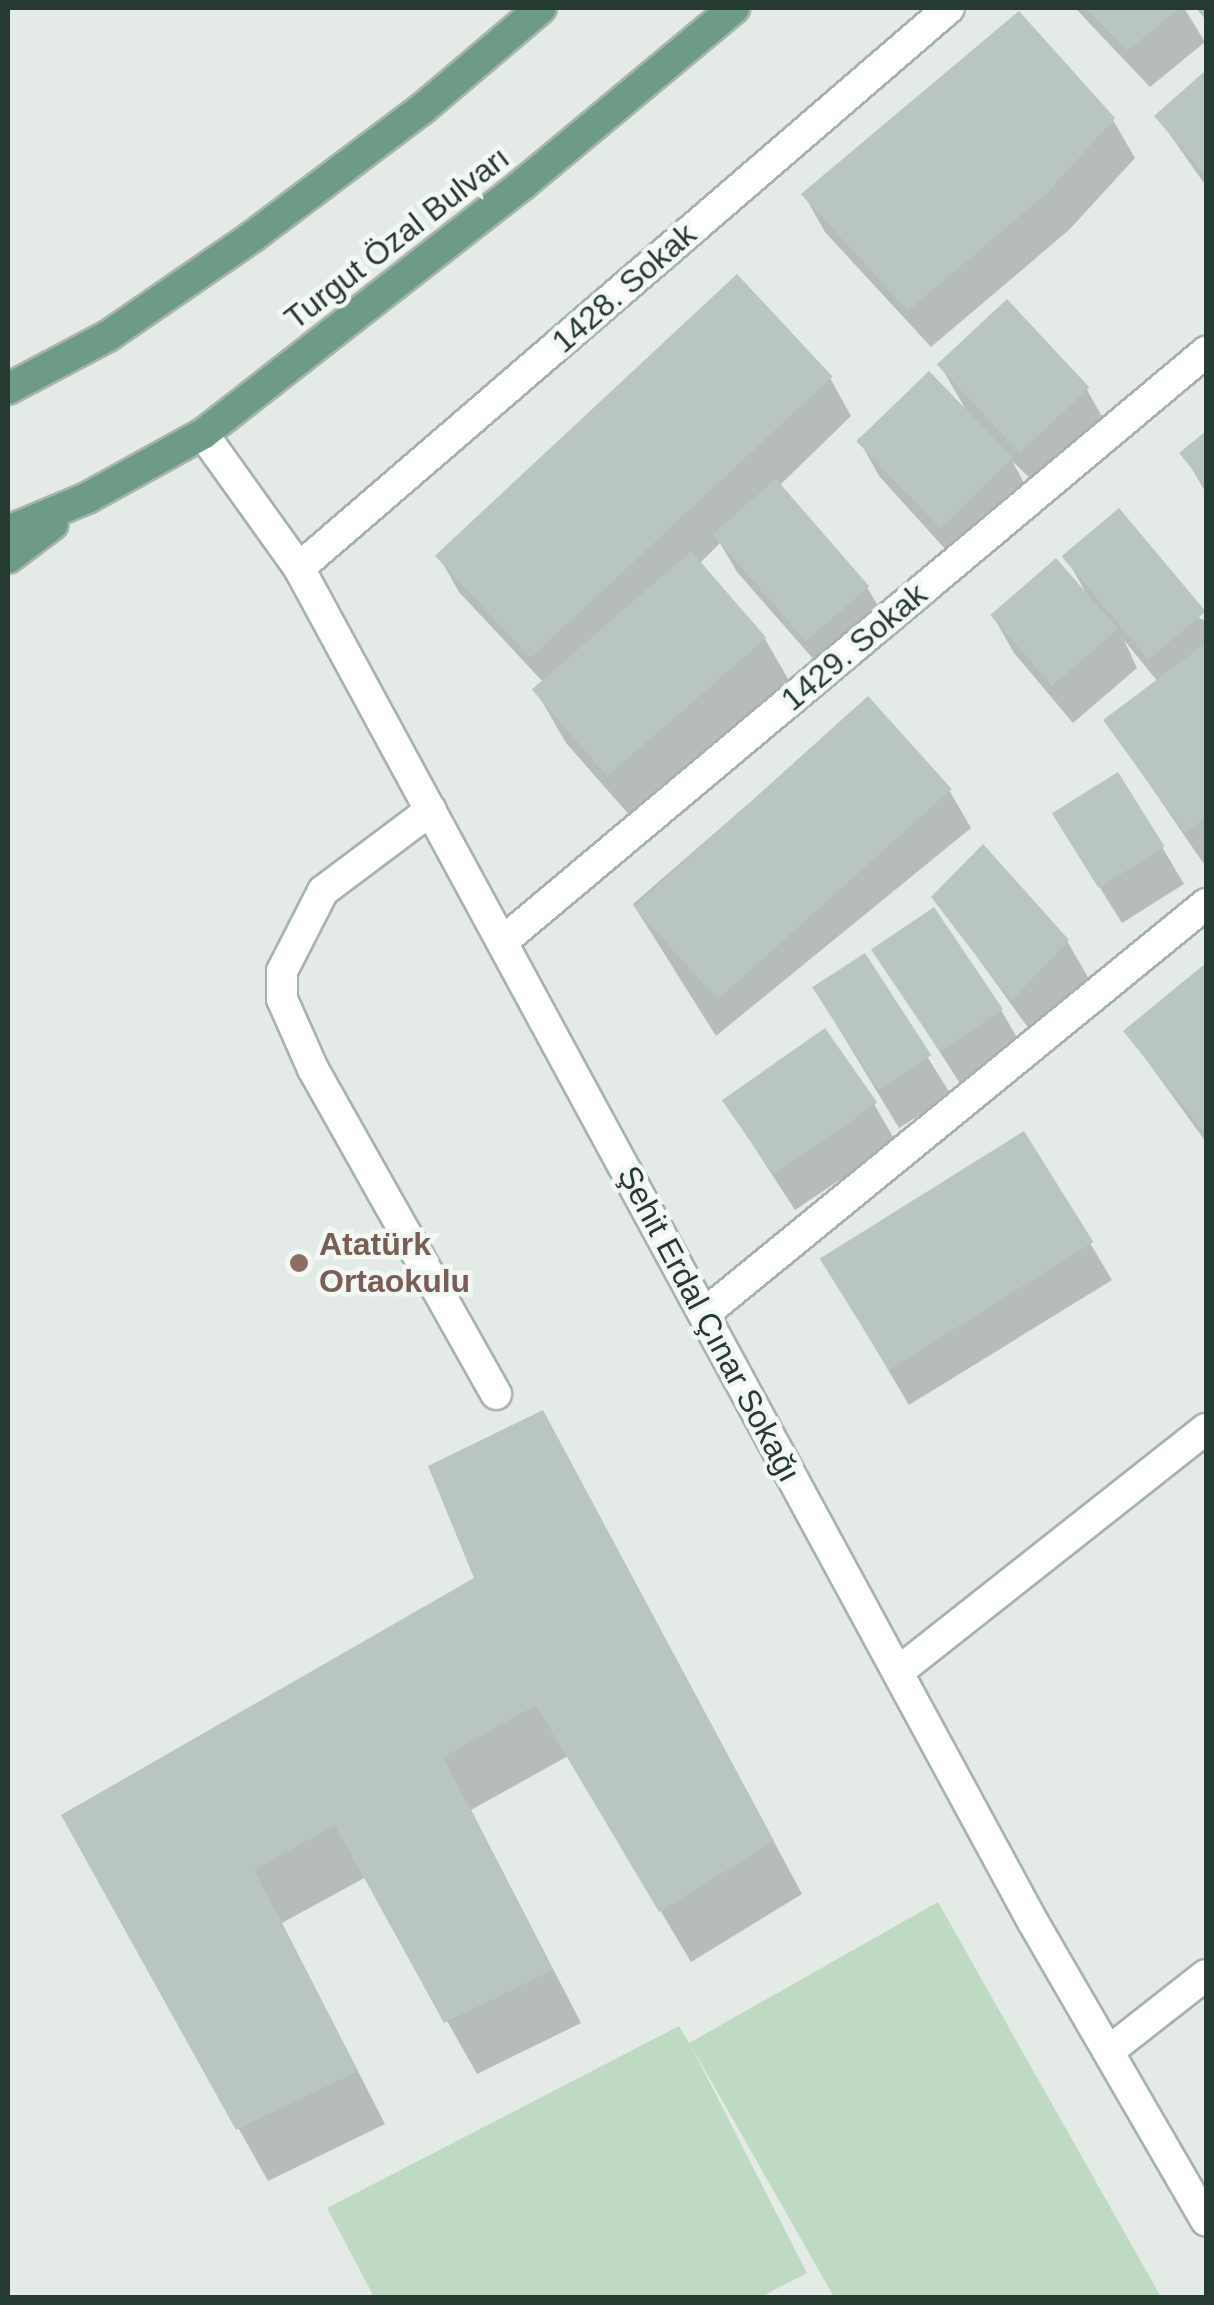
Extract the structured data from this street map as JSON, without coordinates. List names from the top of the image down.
{
  "streets": {
    "main road": ["Turgut Özal Bulvarı"],
    "street": ["1428. Sokak", "1429. Sokak", "Şehit Erdal Çınar Sokağı"]
  },
  "crossings": [
    ["Turgut Özal Bulvarı", "Şehit Erdal Çınar Sokağı"],
    ["1428. Sokak", "Şehit Erdal Çınar Sokağı"],
    ["1429. Sokak", "Şehit Erdal Çınar Sokağı"]
  ],
  "places": ["Atatürk Ortaokulu"]
}
